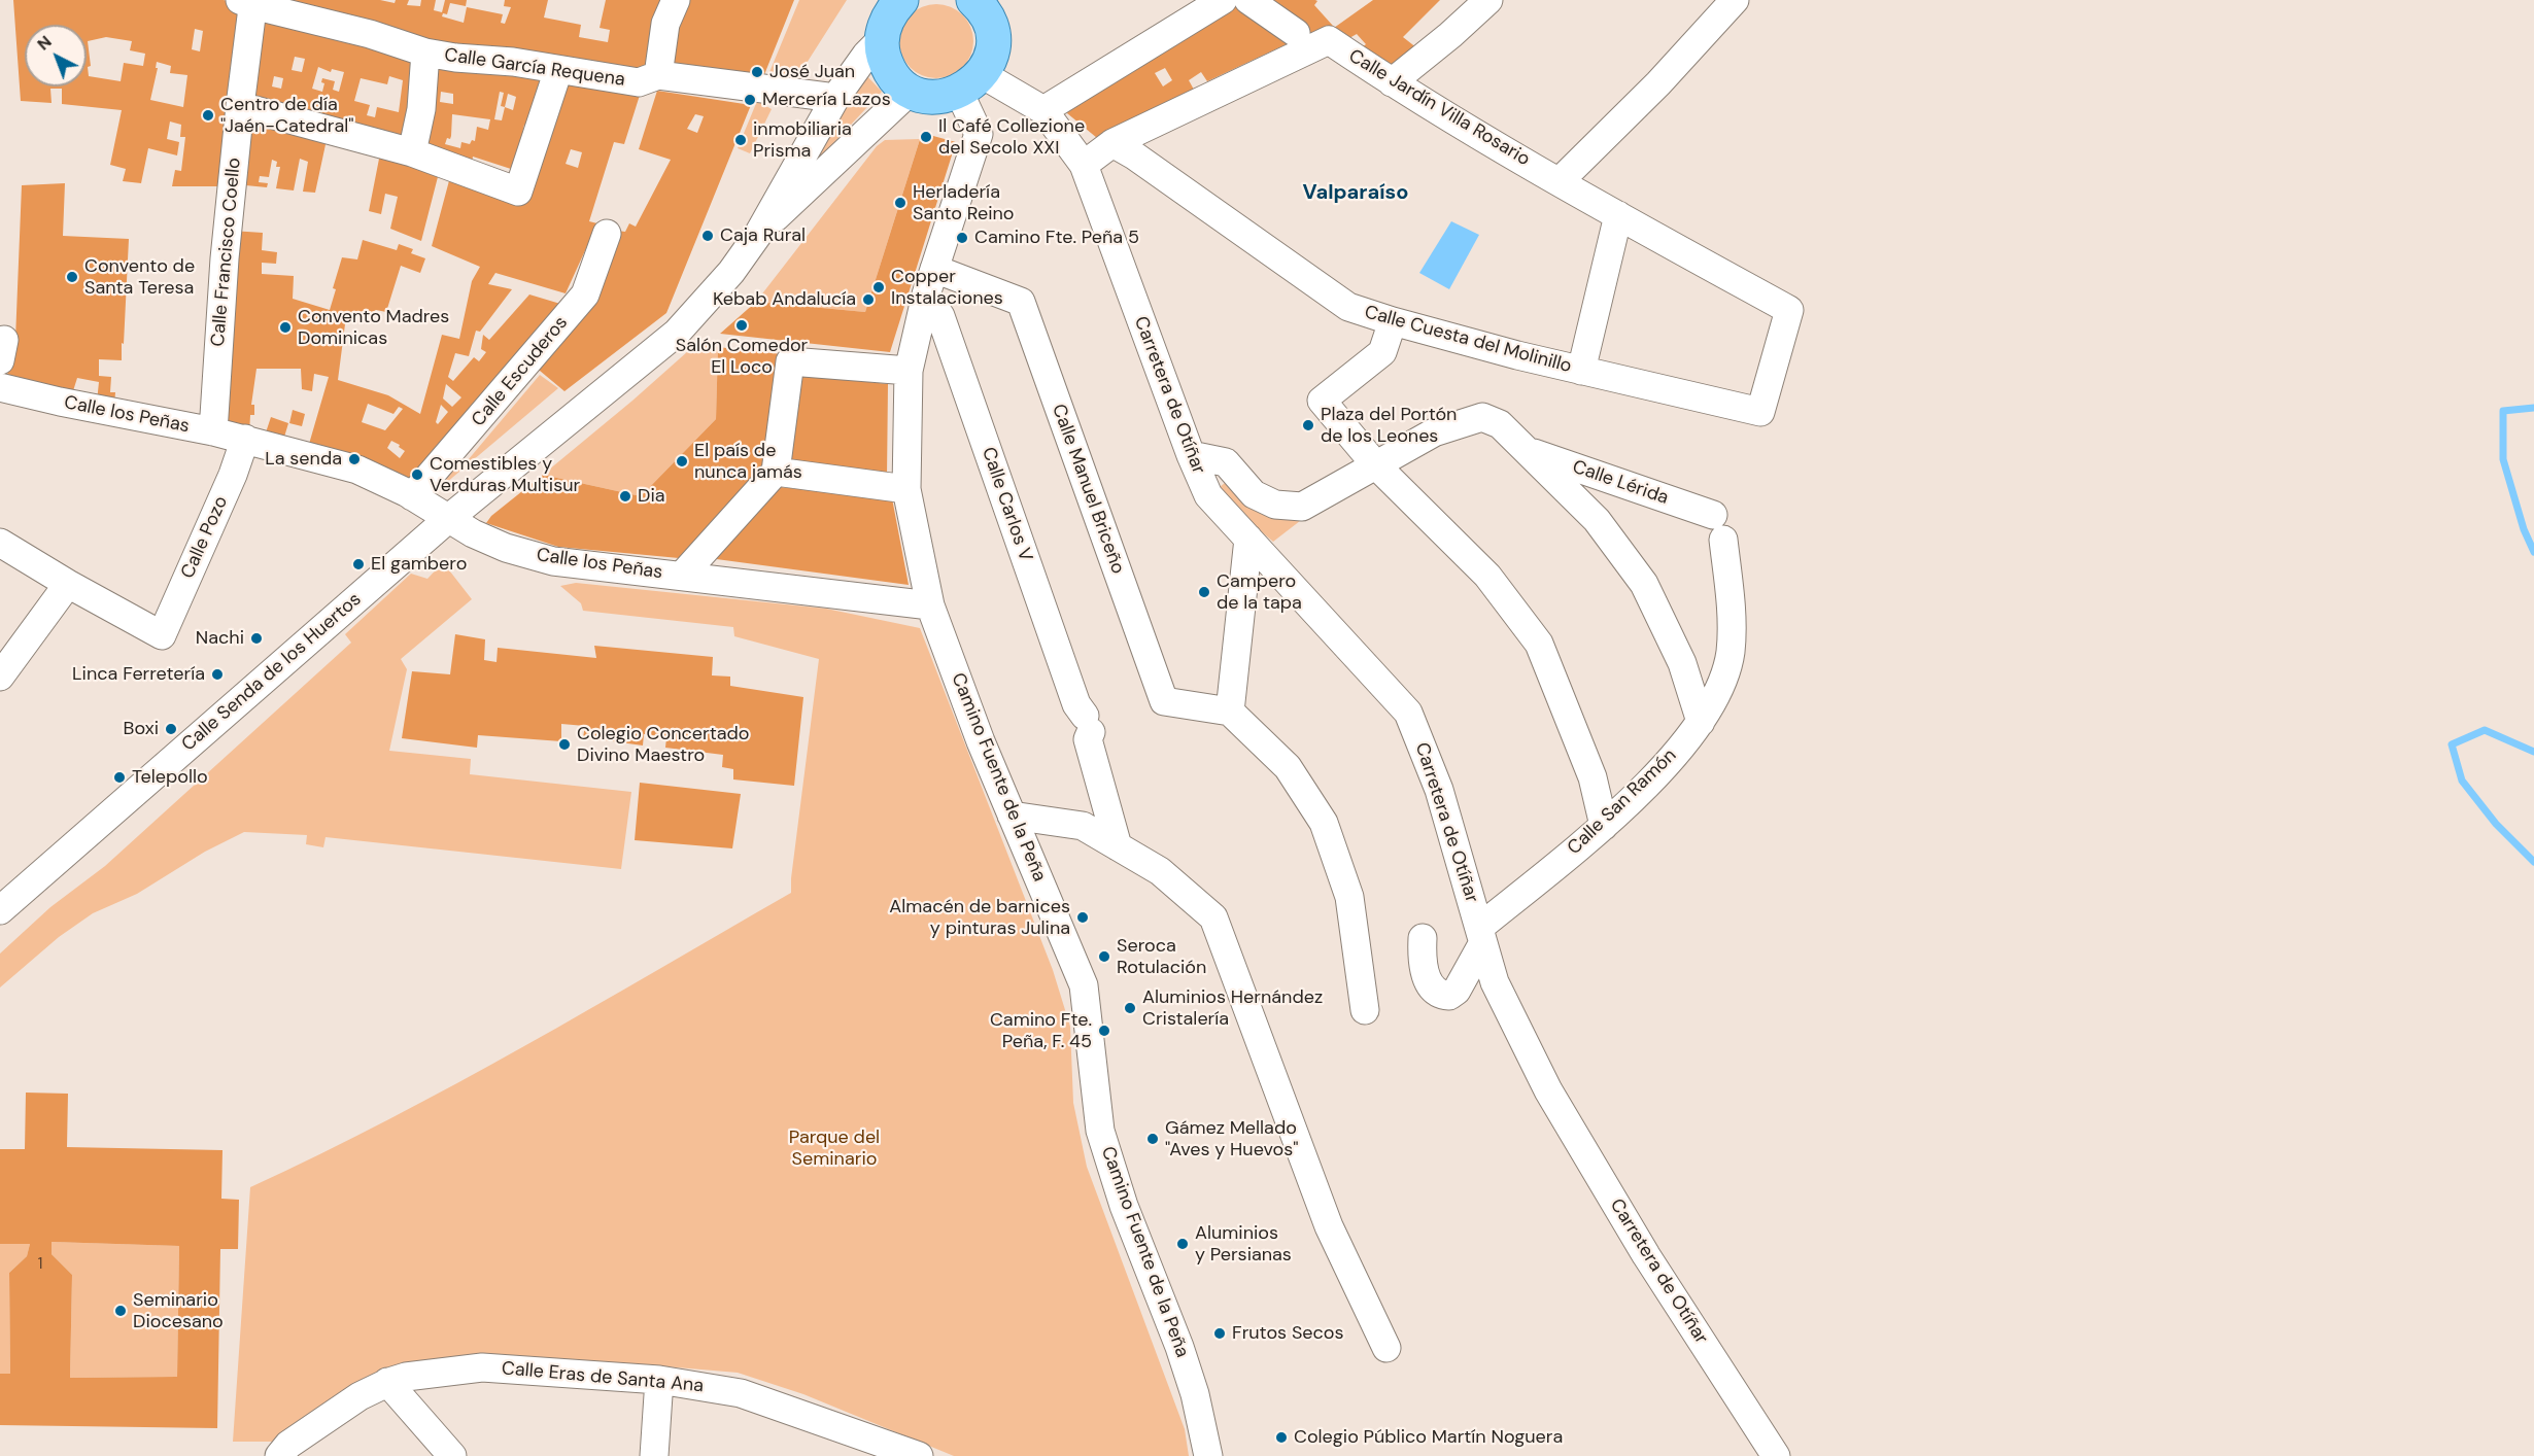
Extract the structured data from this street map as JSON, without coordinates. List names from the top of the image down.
{
  "streets": {
    "street": [
      "Calle García Requena",
      "Calle Jardín Villa Rosario",
      "Calle Francisco Coello",
      "Calle Cuesta del Molinillo",
      "Calle Escuderos",
      "Carretera de Otíñar",
      "Calle los Peñas",
      "Calle Lérida",
      "Calle Manuel Briceño",
      "Calle Carlos V",
      "Calle Pozo",
      "Calle Senda de los Huertos",
      "Camino Fuente de la Peña",
      "Calle San Ramón",
      "Calle Eras de Santa Ana"
    ]
  },
  "crossings": [
    ["Calle García Requena", "Calle Francisco Coello"],
    ["Calle García Requena", "Calle Senda de los Huertos"],
    ["Calle Jardín Villa Rosario", "Calle Cuesta del Molinillo"],
    ["Calle Jardín Villa Rosario", "Carretera de Otíñar"],
    ["Calle Francisco Coello", "Calle los Peñas"],
    ["Calle Escuderos", "Calle los Peñas"],
    ["Carretera de Otíñar", "Camino Fuente de la Peña"],
    ["Carretera de Otíñar", "Calle San Ramón"],
    ["Calle los Peñas", "Calle Pozo"],
    ["Calle los Peñas", "Calle Senda de los Huertos"],
    ["Calle los Peñas", "Camino Fuente de la Peña"],
    ["Calle Lérida", "Calle San Ramón"],
    ["Calle Manuel Briceño", "Calle Carlos V"],
    ["Calle Manuel Briceño", "Camino Fuente de la Peña"],
    ["Calle Carlos V", "Camino Fuente de la Peña"]
  ],
  "districts": ["Valparaíso"],
  "parks": ["Parque del Seminario"],
  "places": [
    "José Juan",
    "Mercería Lazos",
    "Centro de día \"Jaén-Catedral\"",
    "Il Café Collezione del Secolo XXI",
    "inmobiliaria Prisma",
    "Herladería Santo Reino",
    "Caja Rural",
    "Camino Fte. Peña 5",
    "Convento de Santa Teresa",
    "Copper Instalaciones",
    "Kebab Andalucía",
    "Salón Comedor El Loco",
    "Convento Madres Dominicas",
    "Plaza del Portón de los Leones",
    "La senda",
    "El país de nunca jamás",
    "Comestibles y Verduras Multisur",
    "Dia",
    "El gambero",
    "Campero de la tapa",
    "Nachi",
    "Linca Ferretería",
    "Boxi",
    "Colegio Concertado Divino Maestro",
    "Telepollo",
    "Almacén de barnices y pinturas Julina",
    "Seroca Rotulación",
    "Aluminios Hernández Cristalería",
    "Camino Fte. Peña, F. 45",
    "Gámez Mellado \"Aves y Huevos\"",
    "Aluminios y Persianas",
    "Seminario Diocesano",
    "Frutos Secos",
    "Colegio Público Martín Noguera"
  ],
  "house_numbers": ["1"],
  "north": "top left"
}
